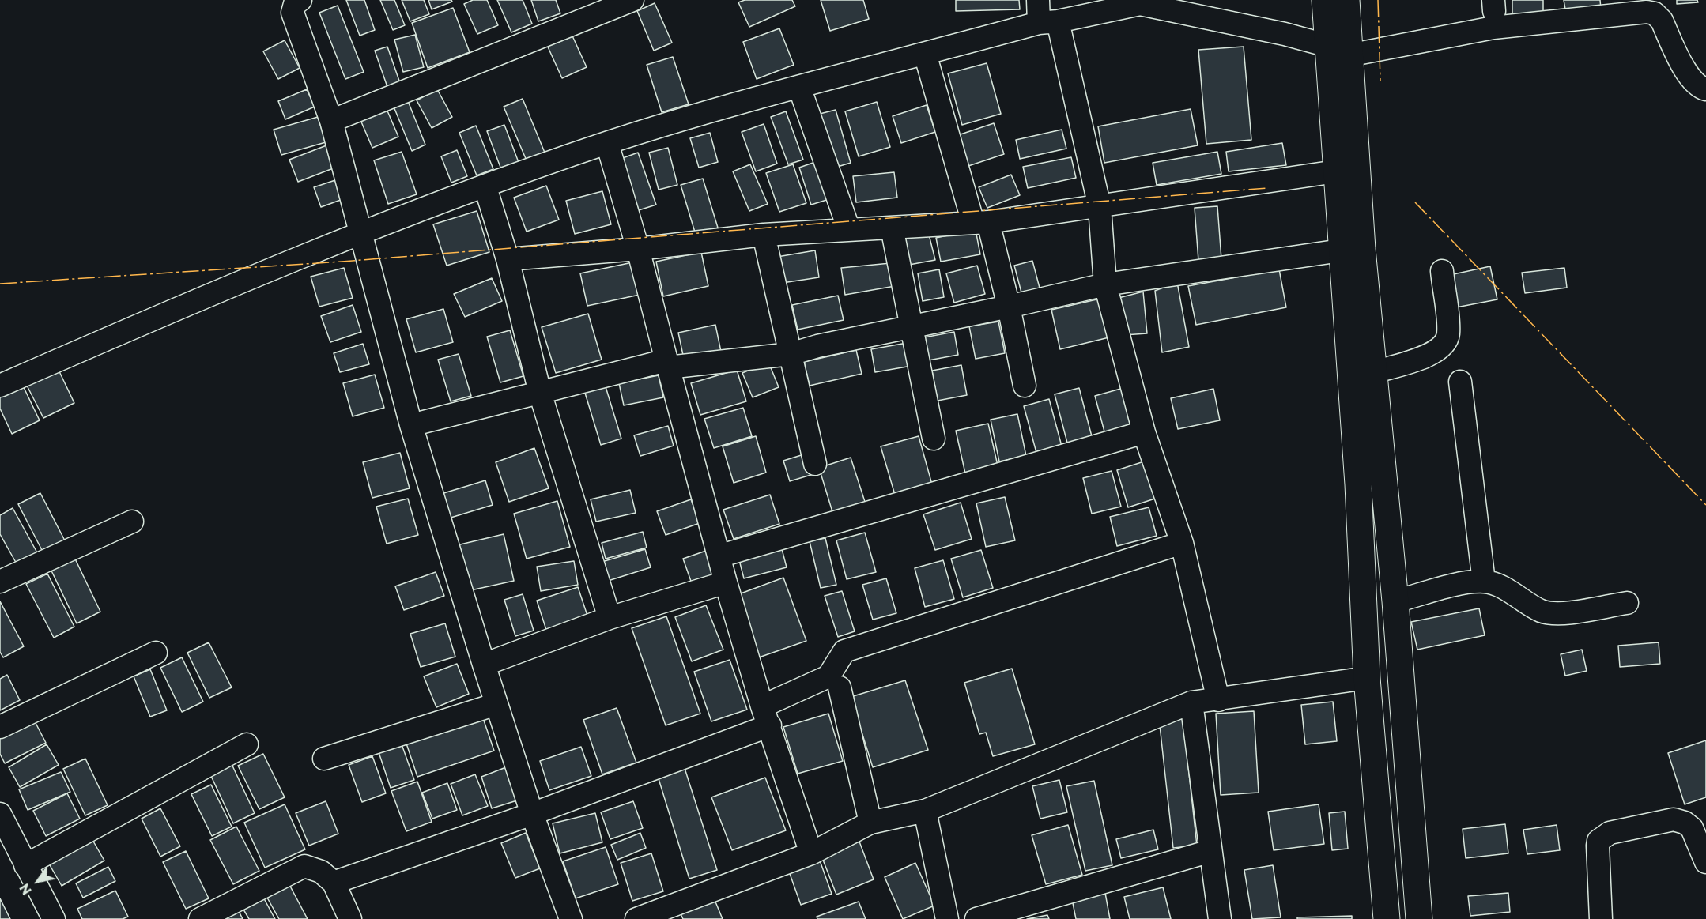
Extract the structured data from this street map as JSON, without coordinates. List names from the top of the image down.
{
  "north": "bottom left"
}
